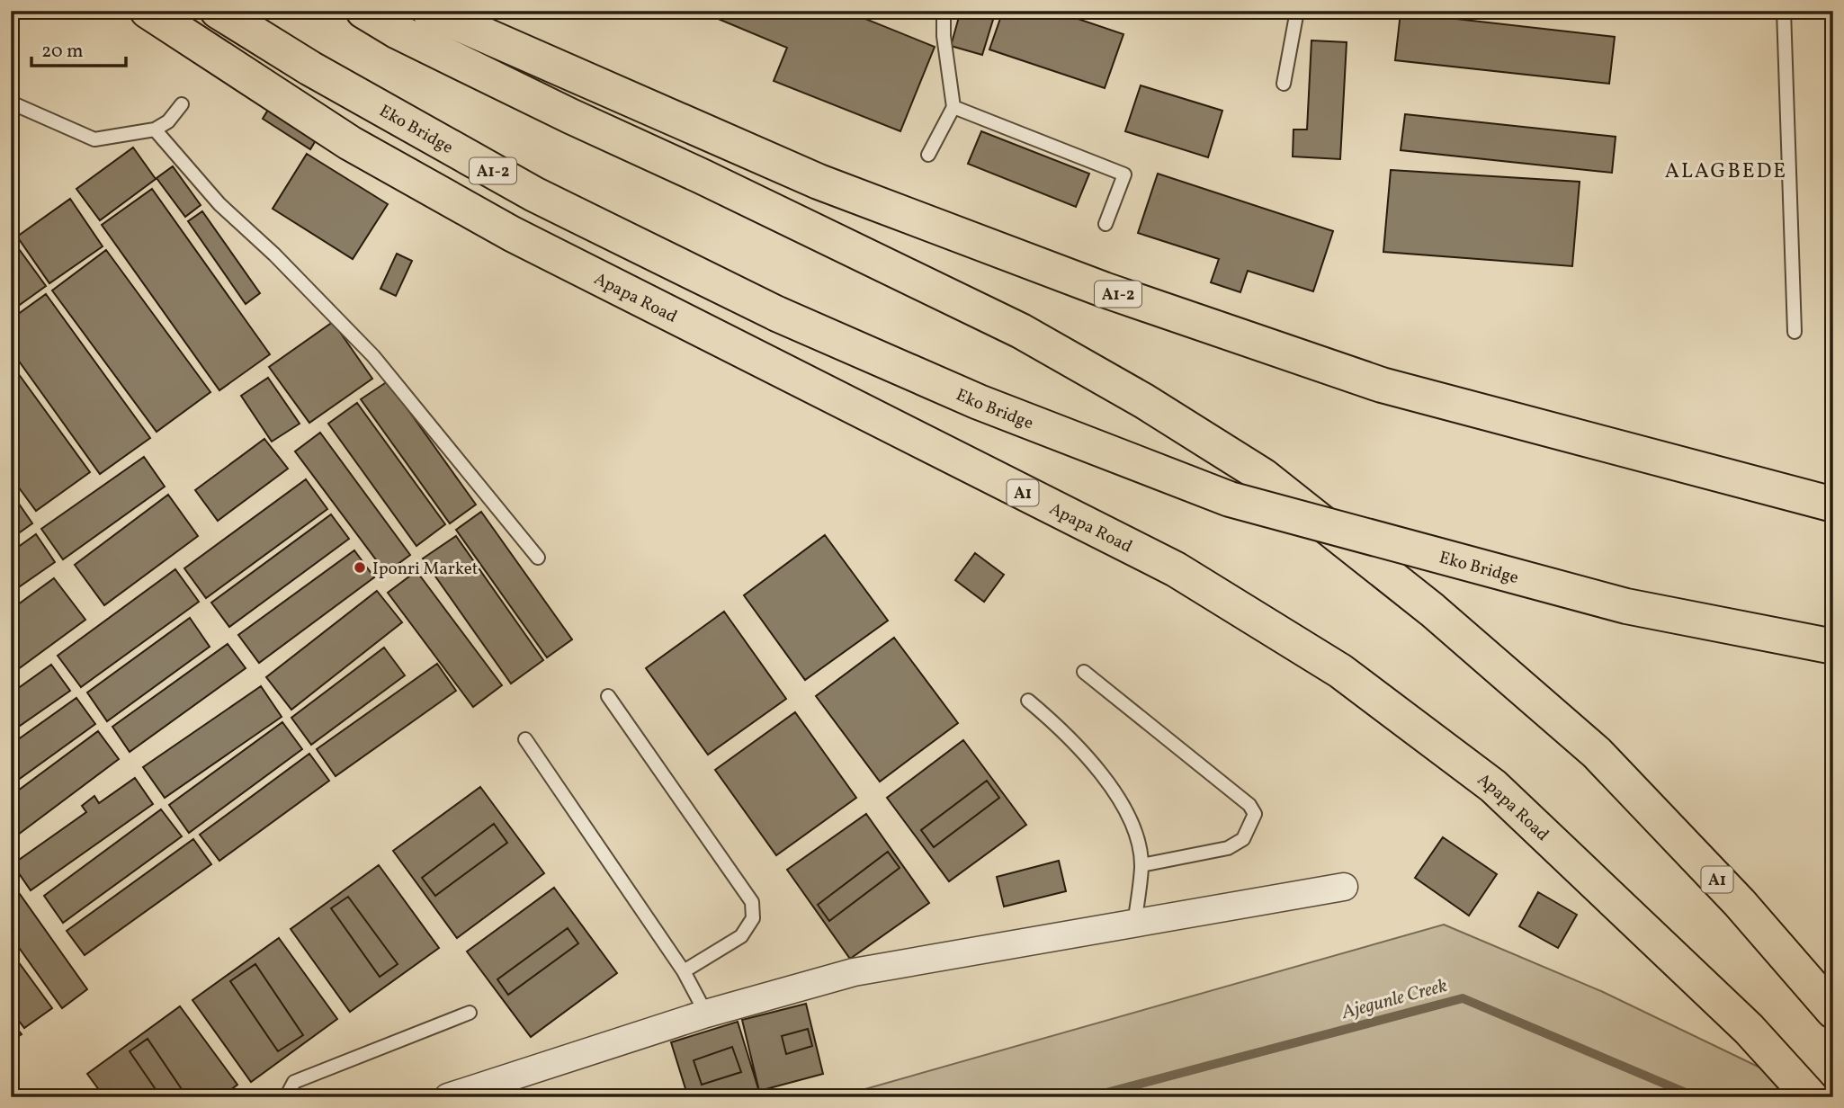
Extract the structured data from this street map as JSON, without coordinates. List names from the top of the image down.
{
  "streets": {
    "highway": [
      "Eko Bridge",
      "A1-2",
      "Apapa Road",
      "A1"
    ]
  },
  "districts": ["ALAGBEDE"],
  "water": ["Ajegunle Creek"],
  "places": ["Iponri Market"],
  "scale_bar": "20 m"
}
